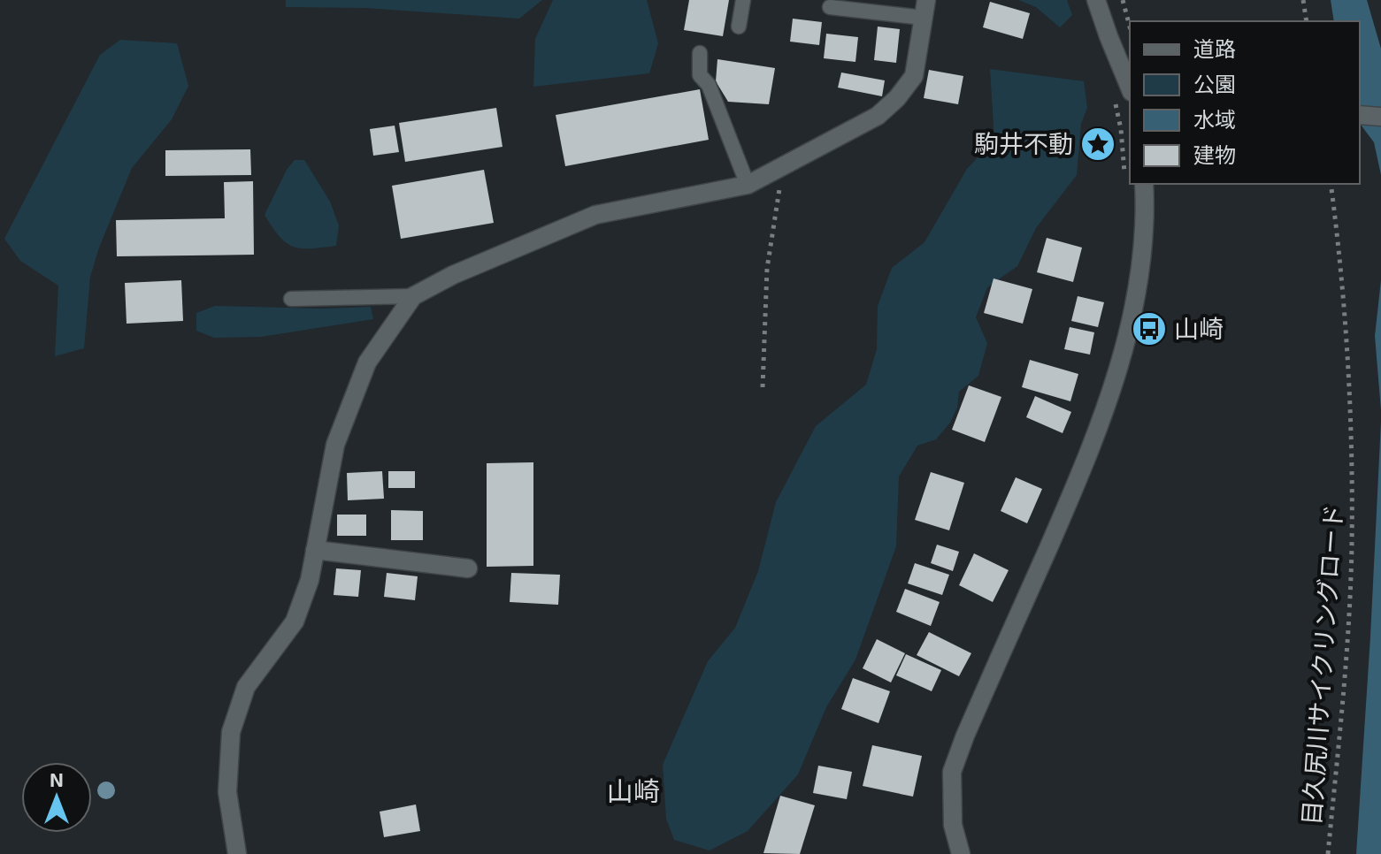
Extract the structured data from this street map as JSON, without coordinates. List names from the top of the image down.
{
  "streets": {
    "path": ["目久尻川サイクリングロード"]
  },
  "districts": ["山崎"],
  "places": {
    "place": ["駒井不動"],
    "bus stop": ["山崎"]
  },
  "legend": [
    "道路",
    "公園",
    "水域",
    "建物"
  ],
  "north": "top"
}
